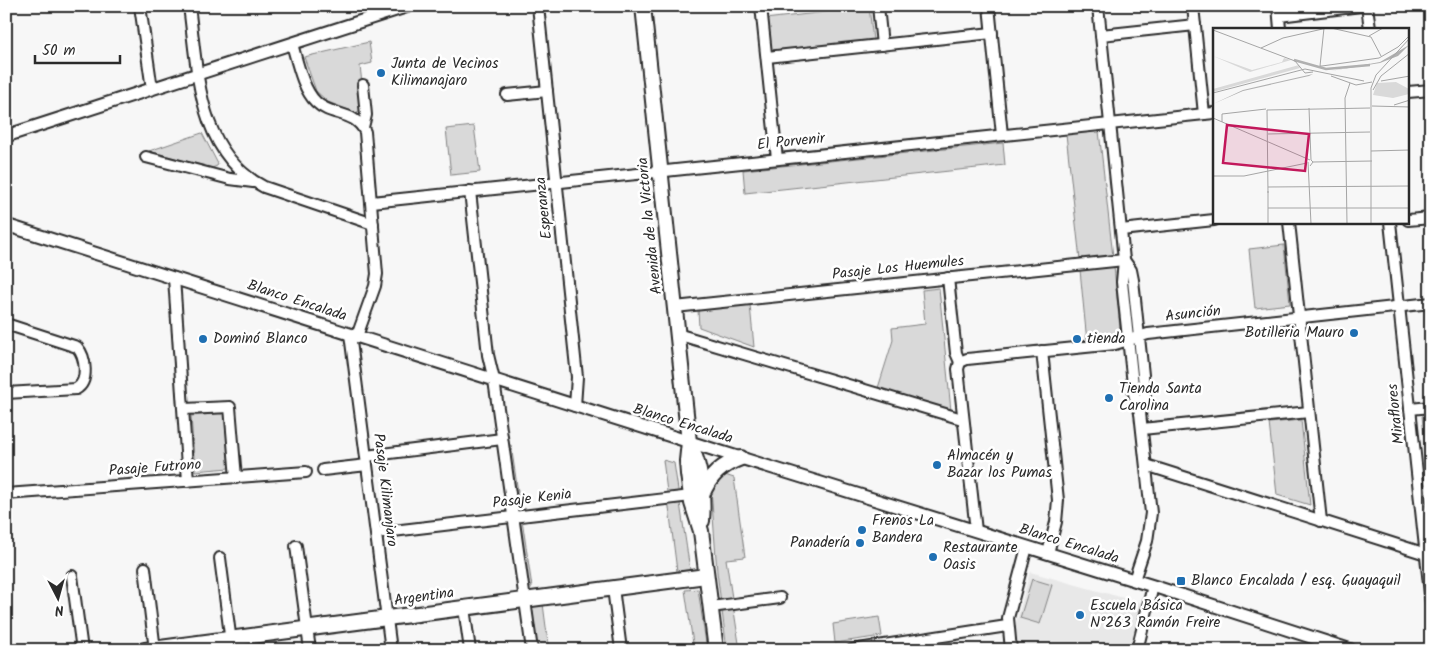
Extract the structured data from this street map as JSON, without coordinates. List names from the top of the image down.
{
  "streets": {
    "main road": ["Avenida de la Victoria", "Argentina"],
    "street": [
      "El Porvenir",
      "Esperanza",
      "Pasaje Los Huemules",
      "Blanco Encalada",
      "Asunción",
      "Miraflores",
      "Pasaje Futrono",
      "Pasaje Kilimanjaro",
      "Pasaje Kenia"
    ]
  },
  "crossings": [
    ["El Porvenir", "Esperanza"],
    ["El Porvenir", "Avenida de la Victoria"],
    ["El Porvenir", "Pasaje Kilimanjaro"],
    ["Esperanza", "Blanco Encalada"],
    ["Avenida de la Victoria", "Pasaje Los Huemules"],
    ["Avenida de la Victoria", "Blanco Encalada"],
    ["Avenida de la Victoria", "Pasaje Kenia"],
    ["Avenida de la Victoria", "Argentina"],
    ["Blanco Encalada", "Pasaje Kilimanjaro"],
    ["Asunción", "Miraflores"],
    ["Pasaje Kilimanjaro", "Pasaje Kenia"],
    ["Pasaje Kilimanjaro", "Argentina"]
  ],
  "places": {
    "other": [
      "Junta de Vecinos Kilimanajaro",
      "Botilleria Mauro",
      "Dominó Blanco",
      "tienda",
      "Tienda Santa Carolina",
      "Almacén y Bazar los Pumas",
      "Frenos La Bandera",
      "Panadería",
      "Restaurante Oasis",
      "Escuela Básica N°263 Ramón Freire"
    ],
    "transit": ["Blanco Encalada / esq. Guayaquil"]
  },
  "scale_bar": "50 m",
  "north": "bottom"
}
